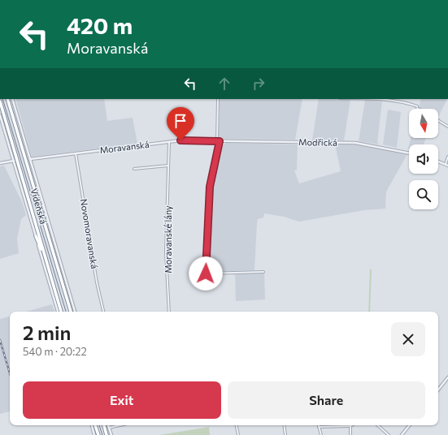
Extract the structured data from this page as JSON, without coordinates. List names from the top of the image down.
{
  "streets": {
    "highway": ["Vídeňská"],
    "street": [
      "Modřická",
      "Moravanská",
      "Novomoravanská",
      "Moravanské lány"
    ]
  },
  "crossings": [
    ["Modřická", "Moravanská"],
    ["Moravanská", "Vídeňská"],
    ["Moravanská", "Novomoravanská"],
    ["Moravanská", "Moravanské lány"]
  ],
  "north": "bottom",
  "page": {
    "turn": ["420 m", "Moravanská"],
    "heading": ["2 min", "540 m · 20:22"],
    "buttons": ["Exit", "Share"]
  }
}
